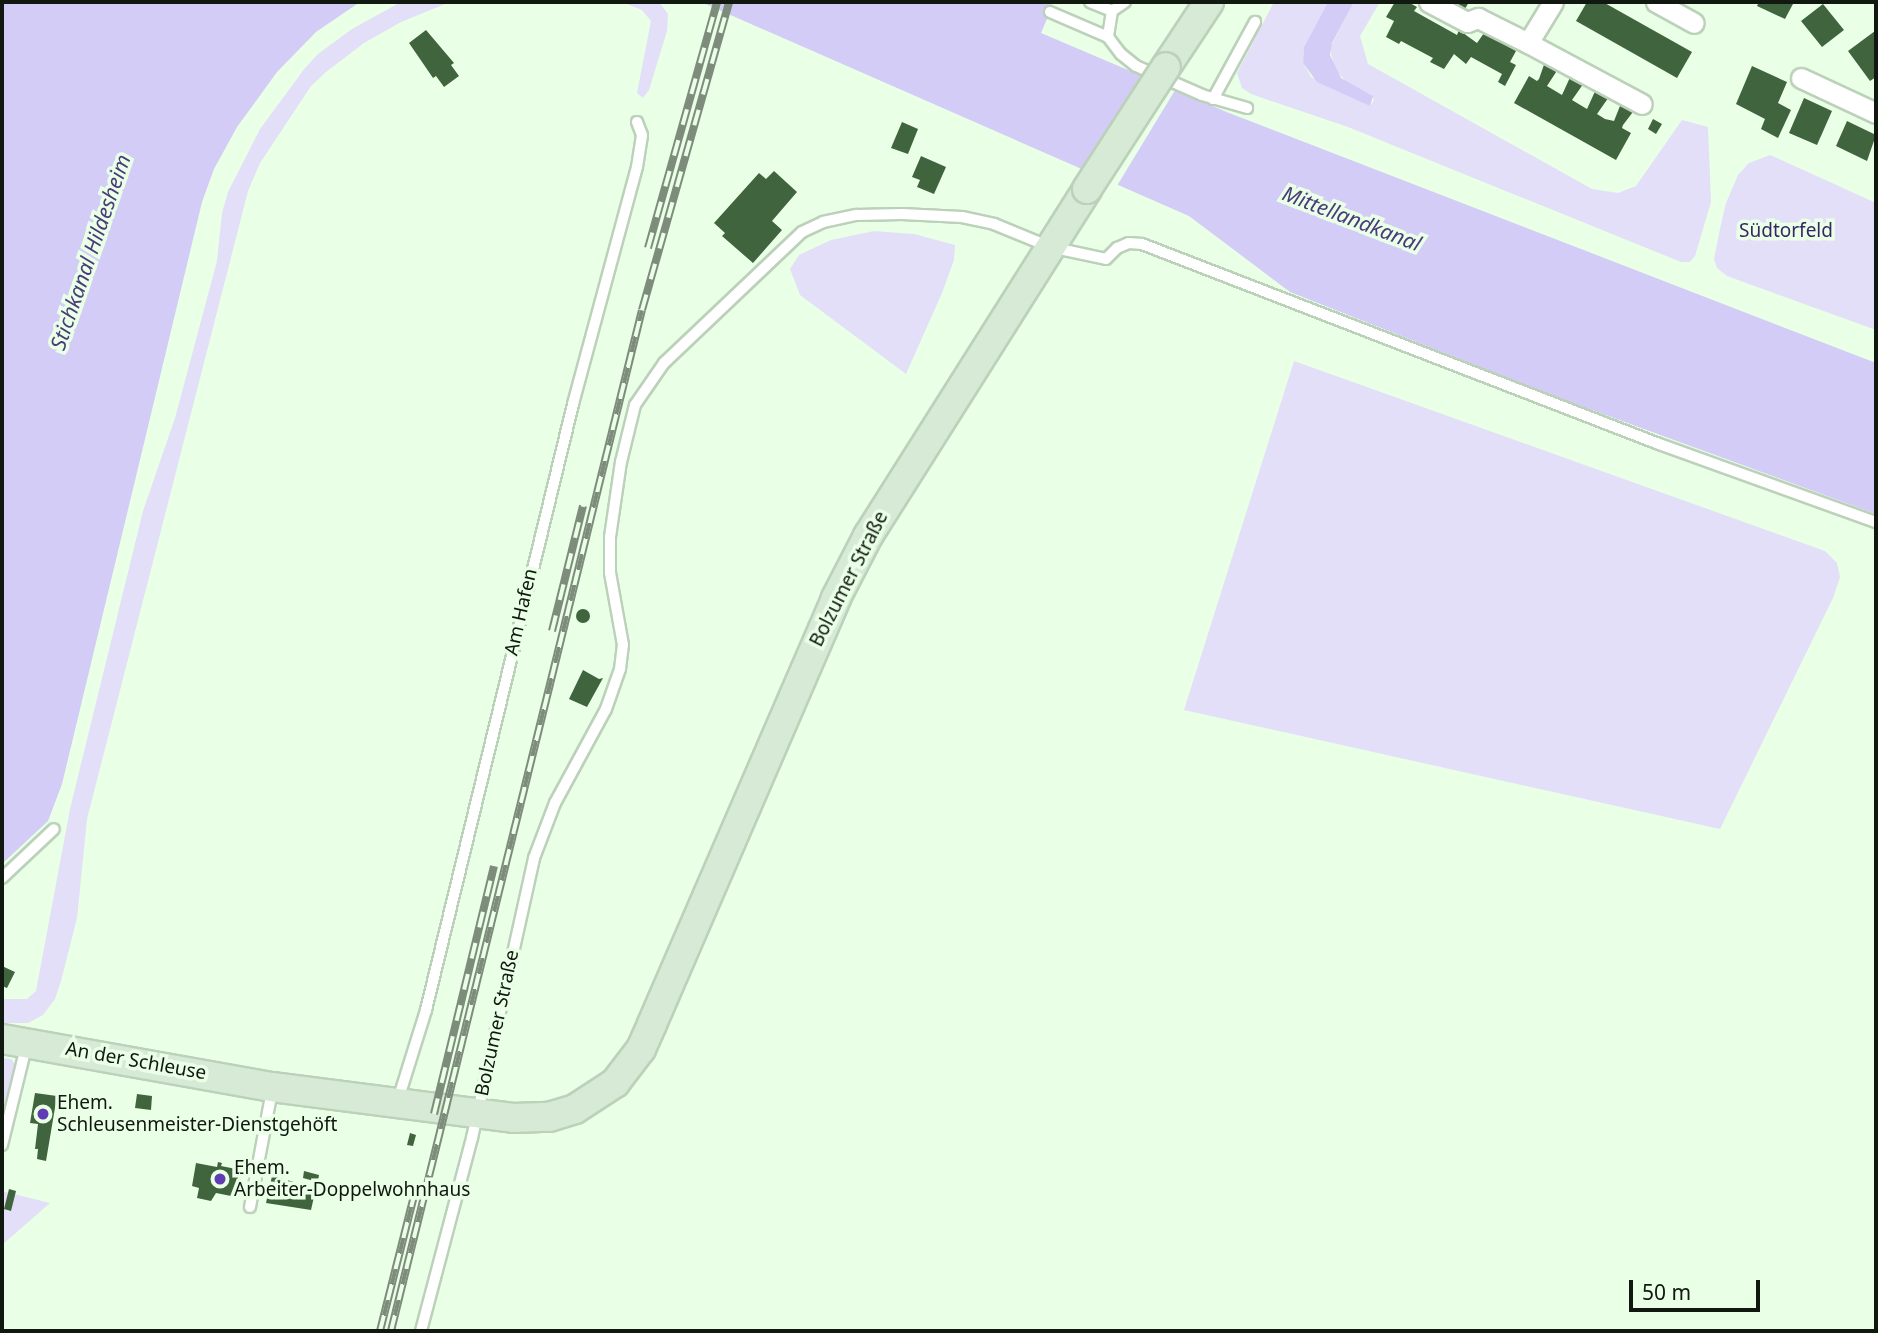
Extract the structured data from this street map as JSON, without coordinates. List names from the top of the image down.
{
  "streets": {
    "main road": ["Bolzumer Straße", "An der Schleuse"],
    "lane": ["Am Hafen"]
  },
  "crossings": [
    ["Bolzumer Straße", "An der Schleuse"],
    ["Am Hafen", "An der Schleuse"]
  ],
  "water": ["Mittellandkanal", "Stichkanal Hildesheim"],
  "parks": ["Südtorfeld"],
  "places": ["Ehem. Schleusenmeister-Dienstgehöft", "Ehem. Arbeiter-Doppelwohnhaus"],
  "scale_bar": "50 m"
}
